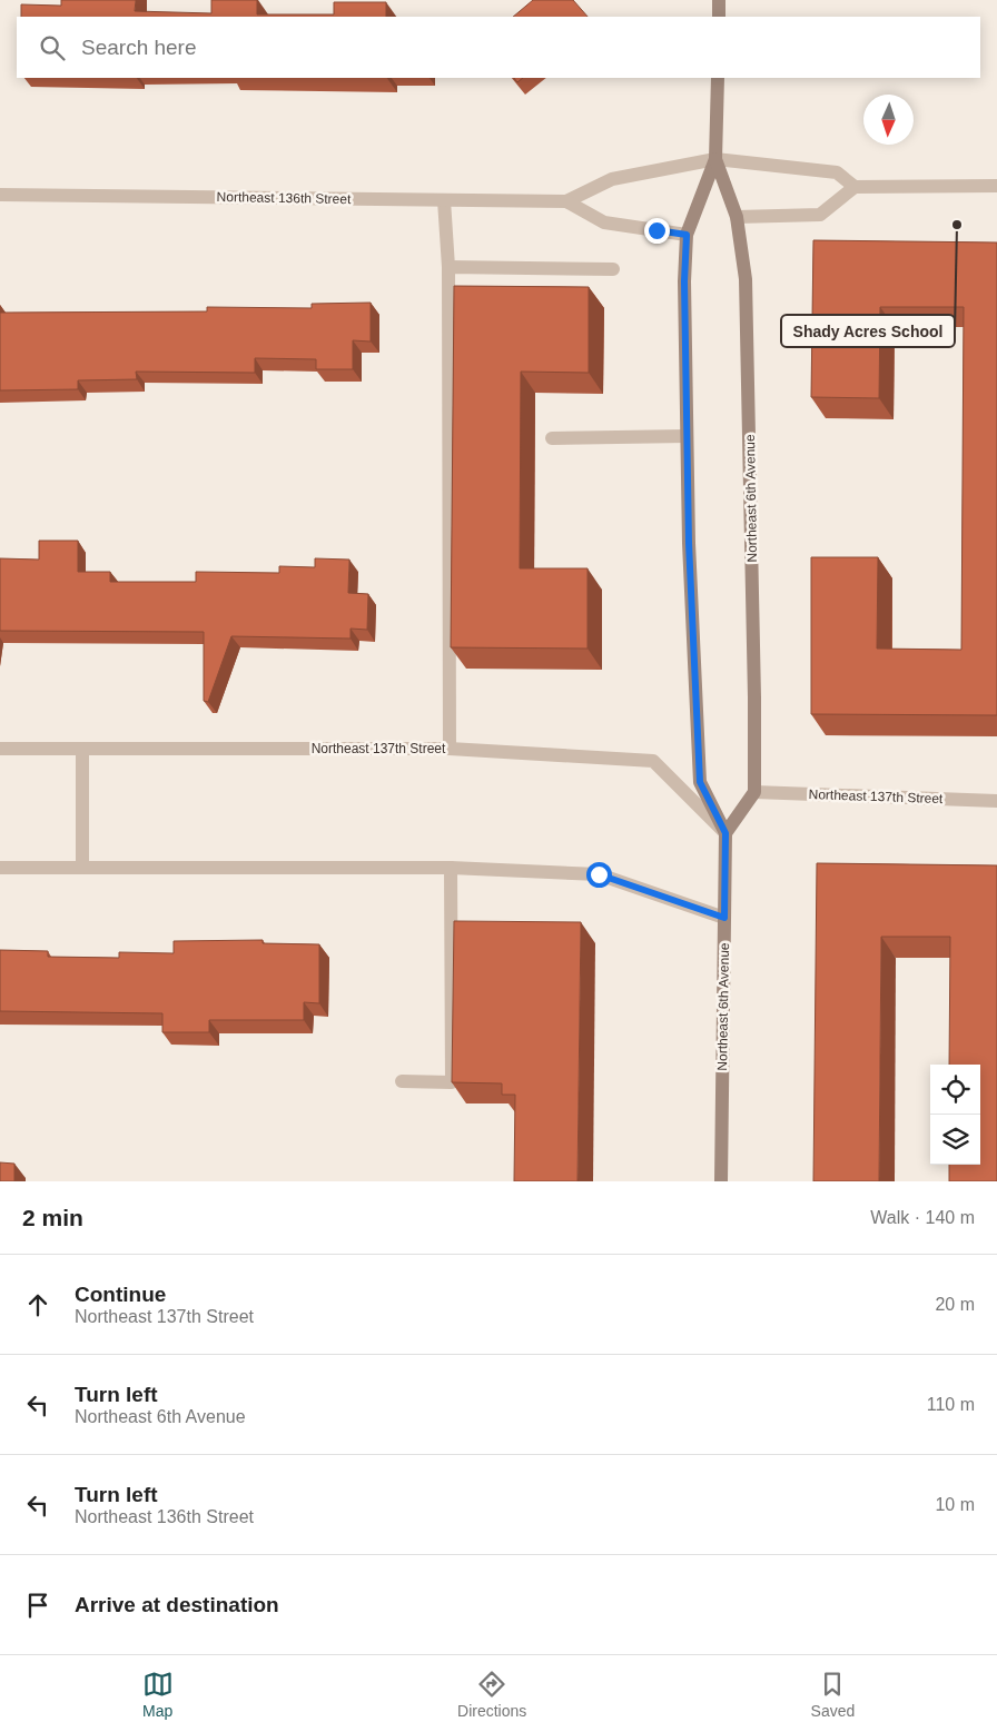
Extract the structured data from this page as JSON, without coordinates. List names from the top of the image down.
{
  "streets": {
    "main road": ["Northeast 6th Avenue"],
    "street": ["Northeast 136th Street", "Northeast 137th Street"]
  },
  "crossings": [
    ["Northeast 136th Street", "Northeast 6th Avenue"],
    ["Northeast 6th Avenue", "Northeast 137th Street"]
  ],
  "places": ["Shady Acres School"],
  "north": "bottom",
  "page": {
    "search": "Search here",
    "heading": ["2 min", "Walk · 140 m"],
    "list": [
      ["Continue", "Northeast 137th Street", "20 m"],
      ["Turn left", "Northeast 6th Avenue", "110 m"],
      ["Turn left", "Northeast 136th Street", "10 m"],
      "Arrive at destination"
    ],
    "nav": ["Map", "Directions", "Saved"]
  }
}
